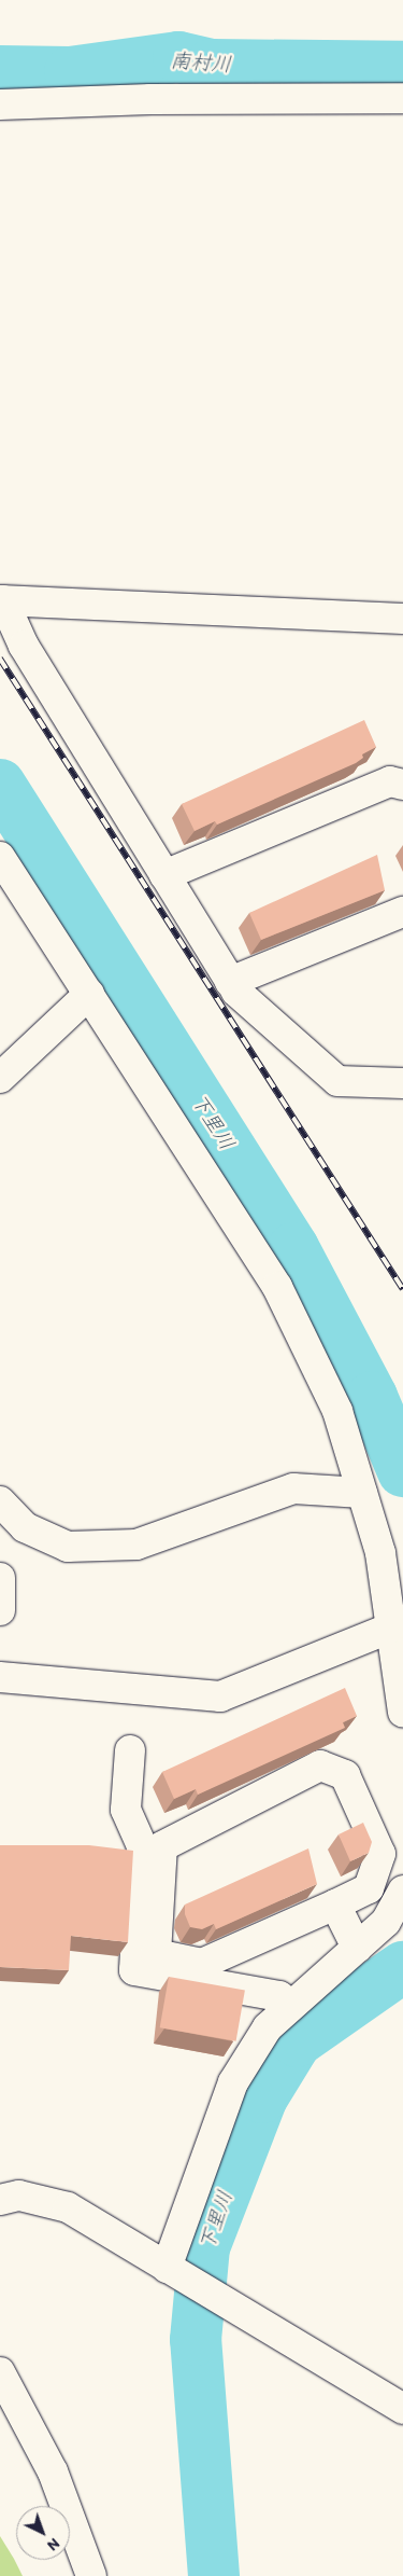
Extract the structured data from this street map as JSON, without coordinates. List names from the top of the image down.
{
  "water": ["南村川", "下里川"],
  "north": "bottom right"
}
